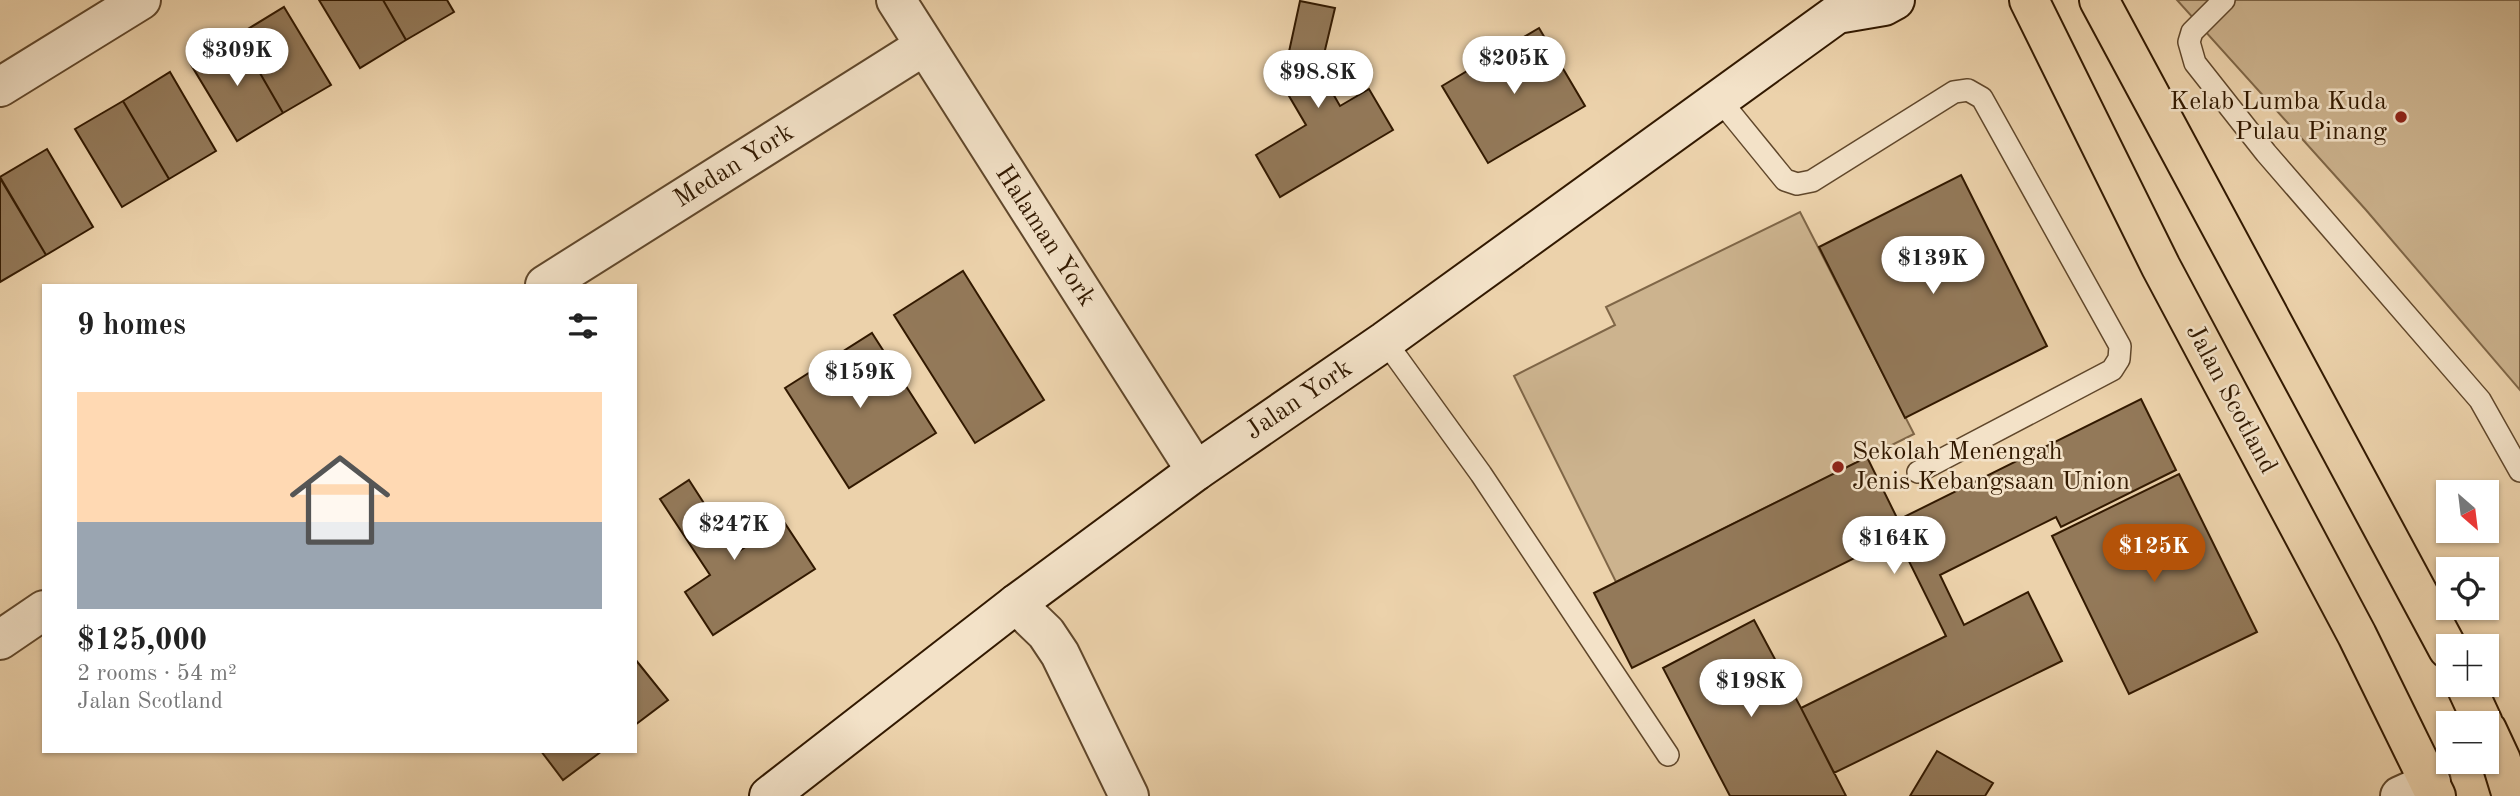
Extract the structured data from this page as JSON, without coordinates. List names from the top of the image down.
{
  "streets": {
    "main road": ["Jalan Scotland"],
    "street": ["Medan York", "Halaman York", "Jalan York"]
  },
  "crossings": [
    ["Medan York", "Halaman York"],
    ["Halaman York", "Jalan York"]
  ],
  "places": ["Kelab Lumba Kuda Pulau Pinang", "Sekolah Menengah Jenis Kebangsaan Union"],
  "north": "bottom right",
  "page": {
    "price": [
      "$309K",
      "$205K",
      "$98.8K",
      "$139K",
      "$159K",
      "$247K",
      "$164K",
      "$125K",
      "$198K"
    ],
    "heading": "9 homes",
    "list": [
      {
        "name": "$125,000",
        "note": "2 rooms · 54 m² · Jalan Scotland"
      }
    ],
    "map_buttons": ["+", "−"]
  }
}
